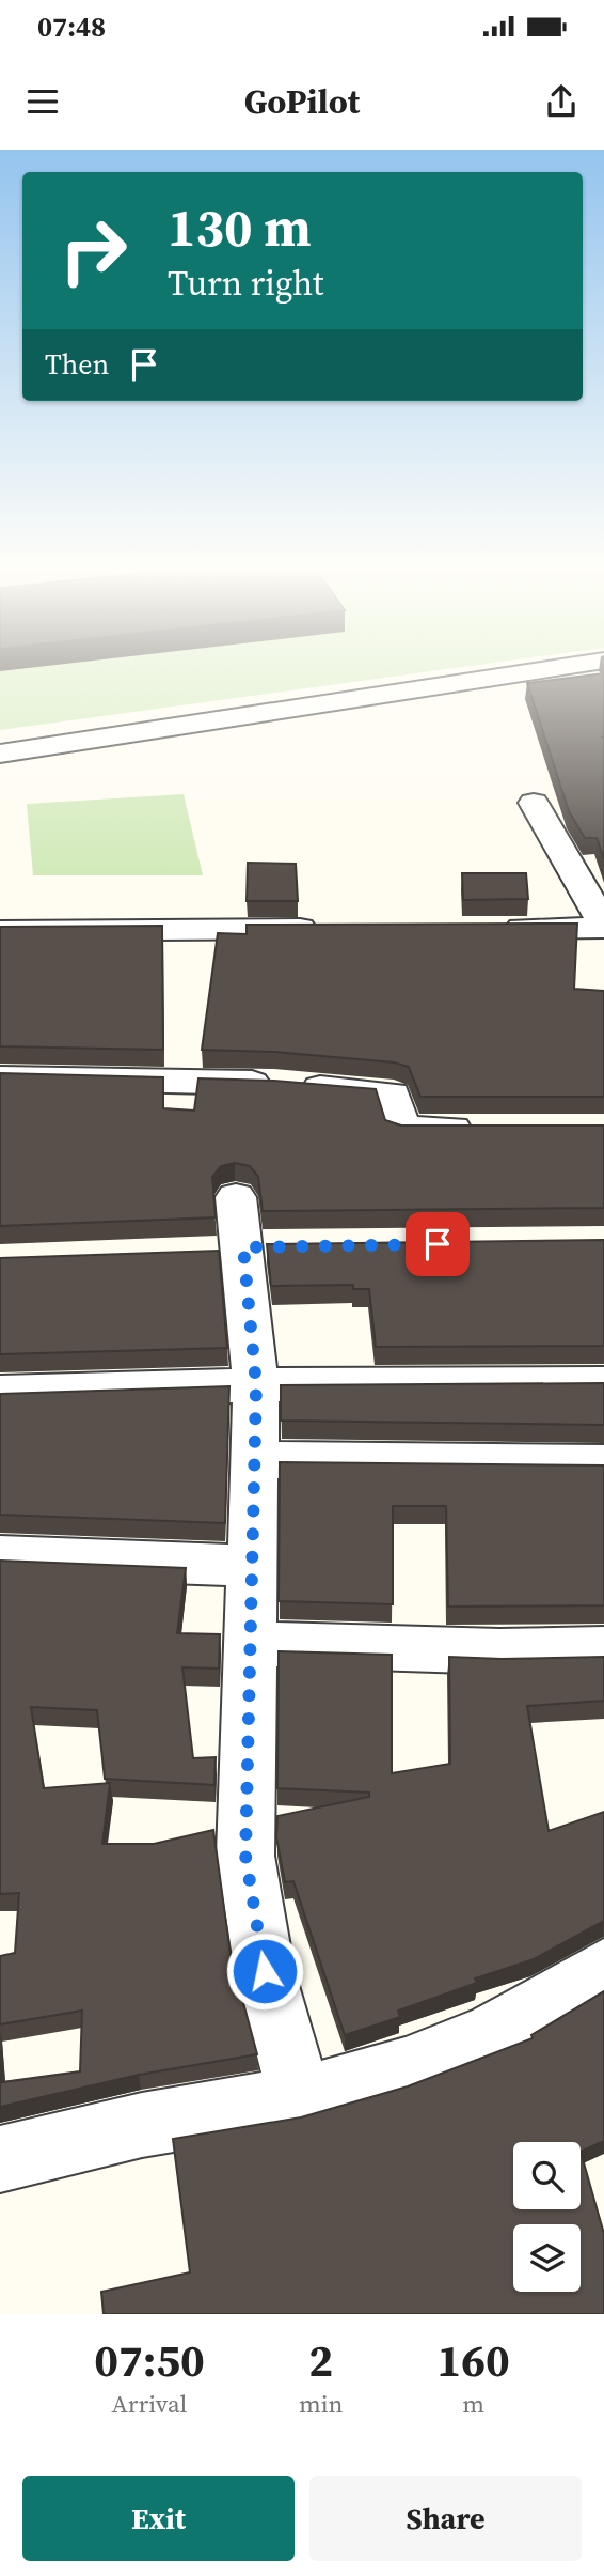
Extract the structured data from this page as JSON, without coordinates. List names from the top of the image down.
{
  "page": {
    "status": "07:48",
    "header": "GoPilot",
    "turn": ["130 m", "Turn right"],
    "then": "Then",
    "eta": [
      "07:50",
      "Arrival",
      "2",
      "min",
      "160",
      "m"
    ],
    "buttons": ["Exit", "Share"]
  }
}
